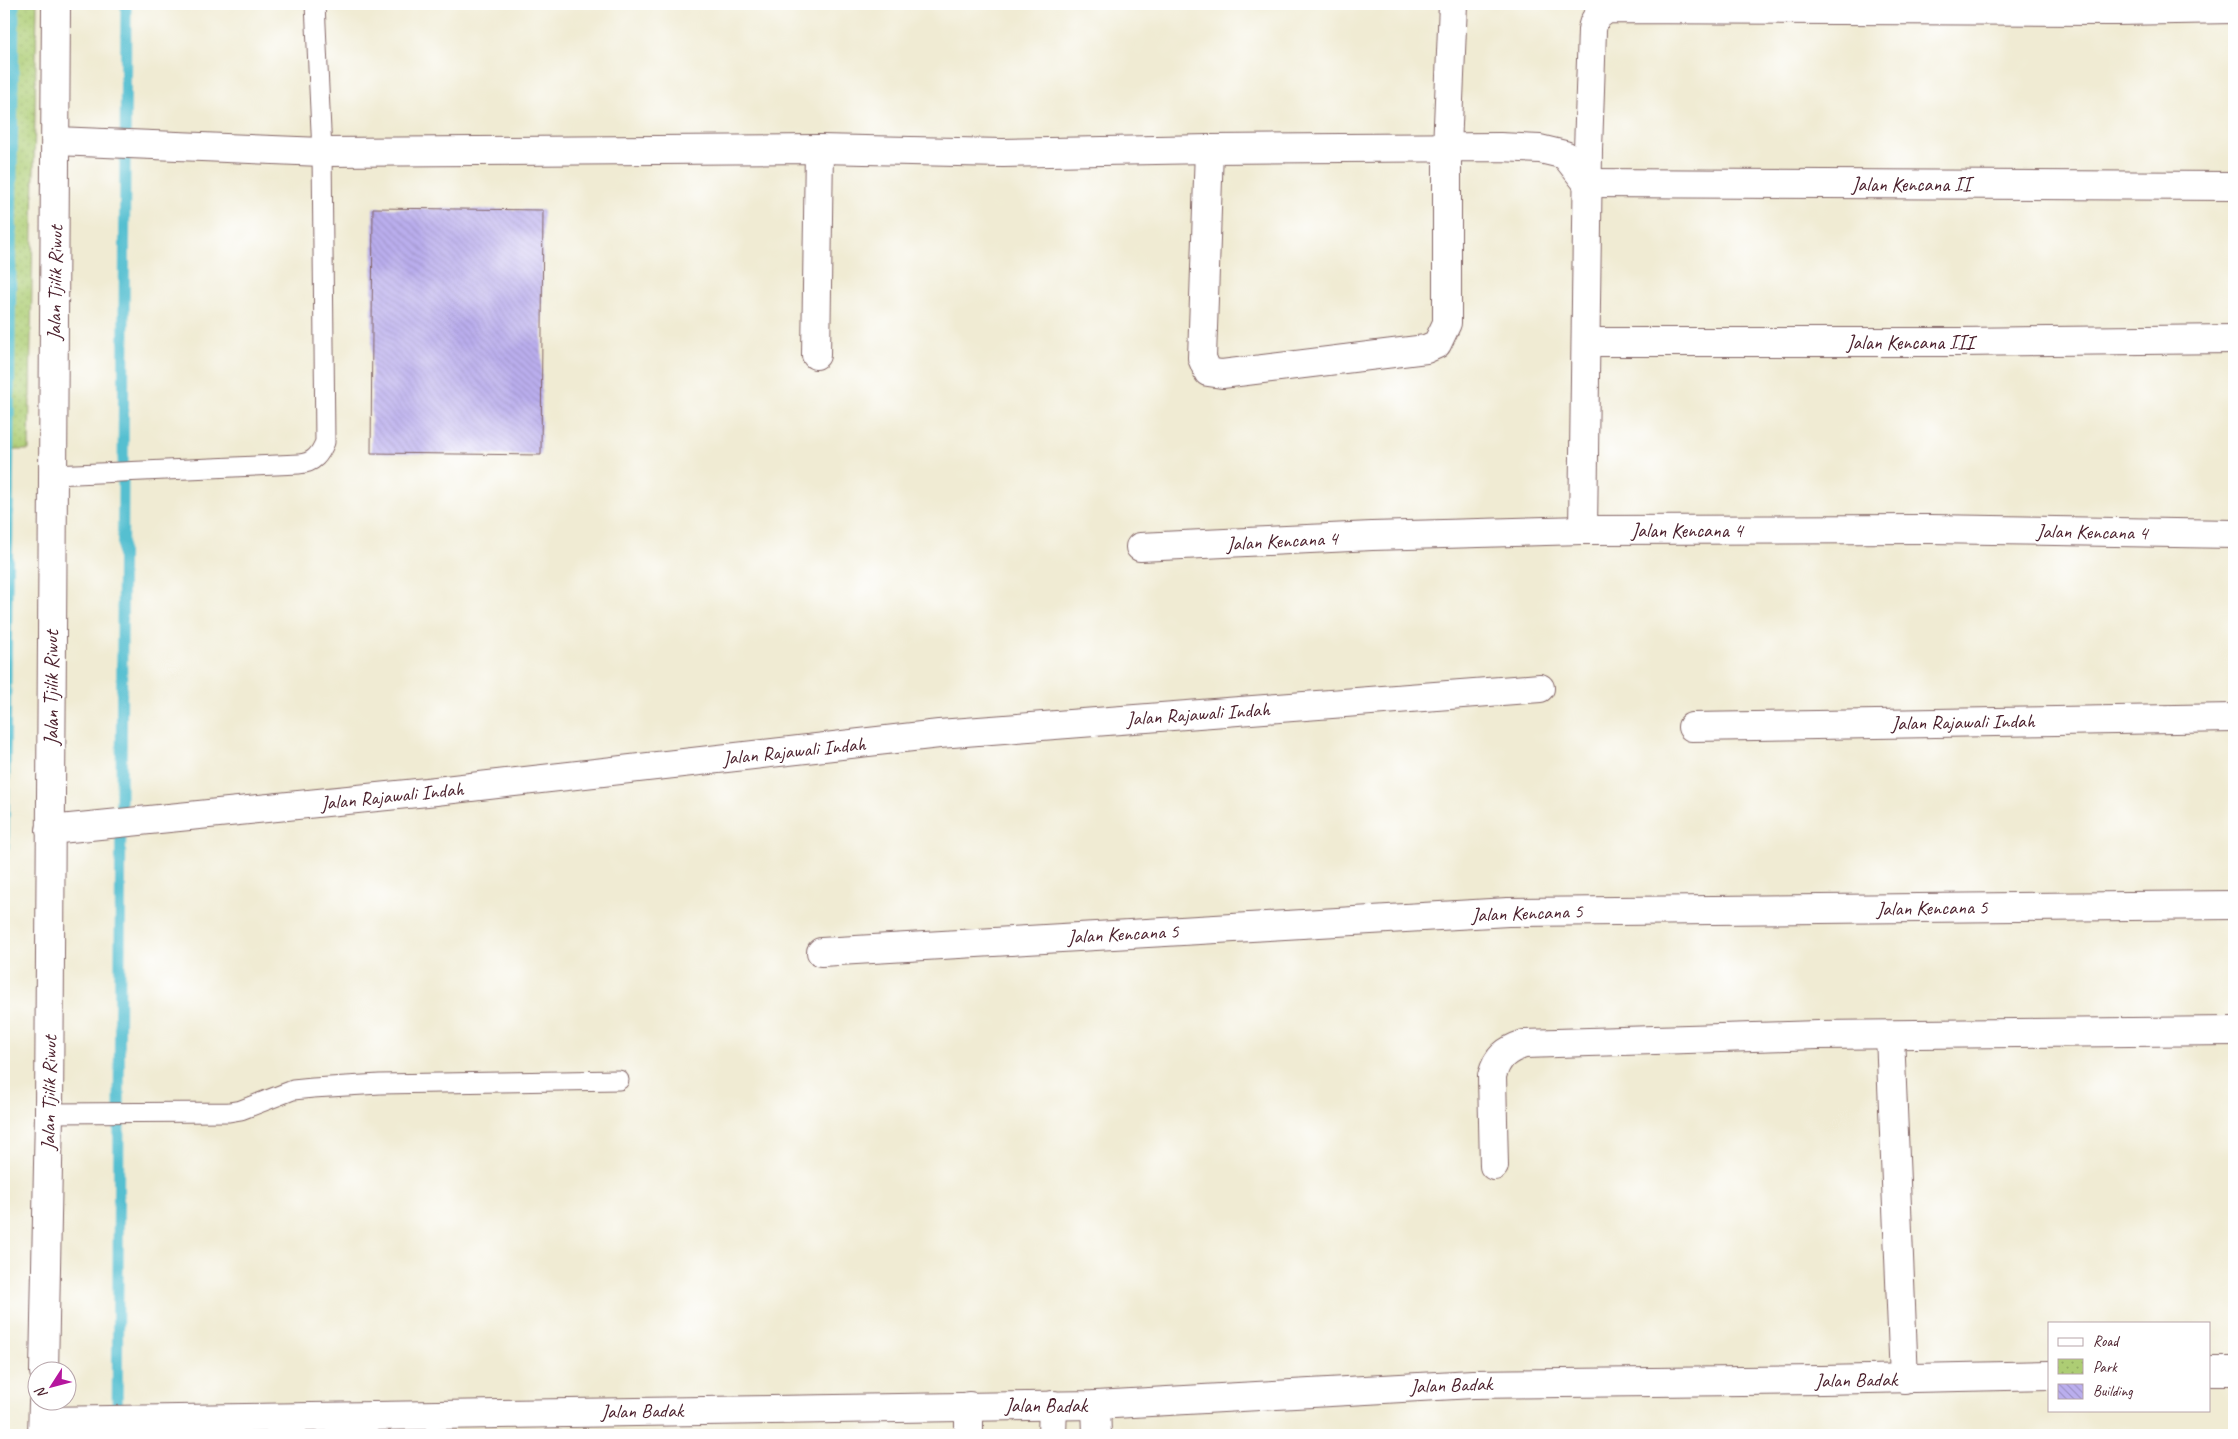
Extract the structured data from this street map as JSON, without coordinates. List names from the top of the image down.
{
  "streets": {
    "main road": [
      "Jalan Kencana II",
      "Jalan Tjilik Riwut",
      "Jalan Kencana III",
      "Jalan Kencana 4",
      "Jalan Rajawali Indah",
      "Jalan Kencana 5",
      "Jalan Badak"
    ]
  },
  "crossings": [
    ["Jalan Tjilik Riwut", "Jalan Rajawali Indah"]
  ],
  "legend": ["Road", "Park", "Building"],
  "north": "bottom left"
}
